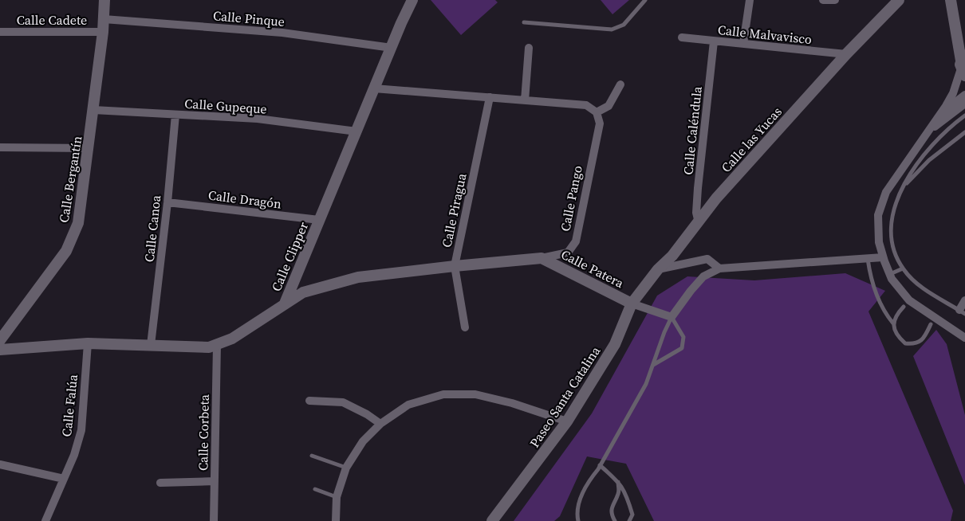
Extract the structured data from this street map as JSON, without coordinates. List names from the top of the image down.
{
  "streets": {
    "street": [
      "Calle Pinque",
      "Calle Cadete",
      "Calle Malvavisco",
      "Calle Gupeque",
      "Calle Caléndula",
      "Calle las Yucas",
      "Calle Bergantín",
      "Calle Pango",
      "Calle Dragón",
      "Calle Piragua",
      "Calle Canoa",
      "Calle Clipper",
      "Calle Patera",
      "Paseo Santa Catalina",
      "Calle Falúa",
      "Calle Corbeta"
    ]
  },
  "crossings": [
    ["Calle Pinque", "Calle Bergantín"],
    ["Calle Pinque", "Calle Clipper"],
    ["Calle Cadete", "Calle Bergantín"],
    ["Calle Malvavisco", "Calle Caléndula"],
    ["Calle Malvavisco", "Calle las Yucas"],
    ["Calle Gupeque", "Calle Bergantín"],
    ["Calle Gupeque", "Calle Canoa"],
    ["Calle Gupeque", "Calle Clipper"],
    ["Calle Caléndula", "Calle las Yucas"],
    ["Calle las Yucas", "Calle Patera"],
    ["Calle las Yucas", "Paseo Santa Catalina"],
    ["Calle Pango", "Calle Piragua"],
    ["Calle Pango", "Calle Clipper"],
    ["Calle Pango", "Calle Patera"],
    ["Calle Dragón", "Calle Canoa"],
    ["Calle Dragón", "Calle Clipper"],
    ["Calle Canoa", "Calle Clipper"],
    ["Calle Clipper", "Calle Falúa"],
    ["Calle Clipper", "Calle Corbeta"],
    ["Calle Patera", "Paseo Santa Catalina"]
  ]
}
